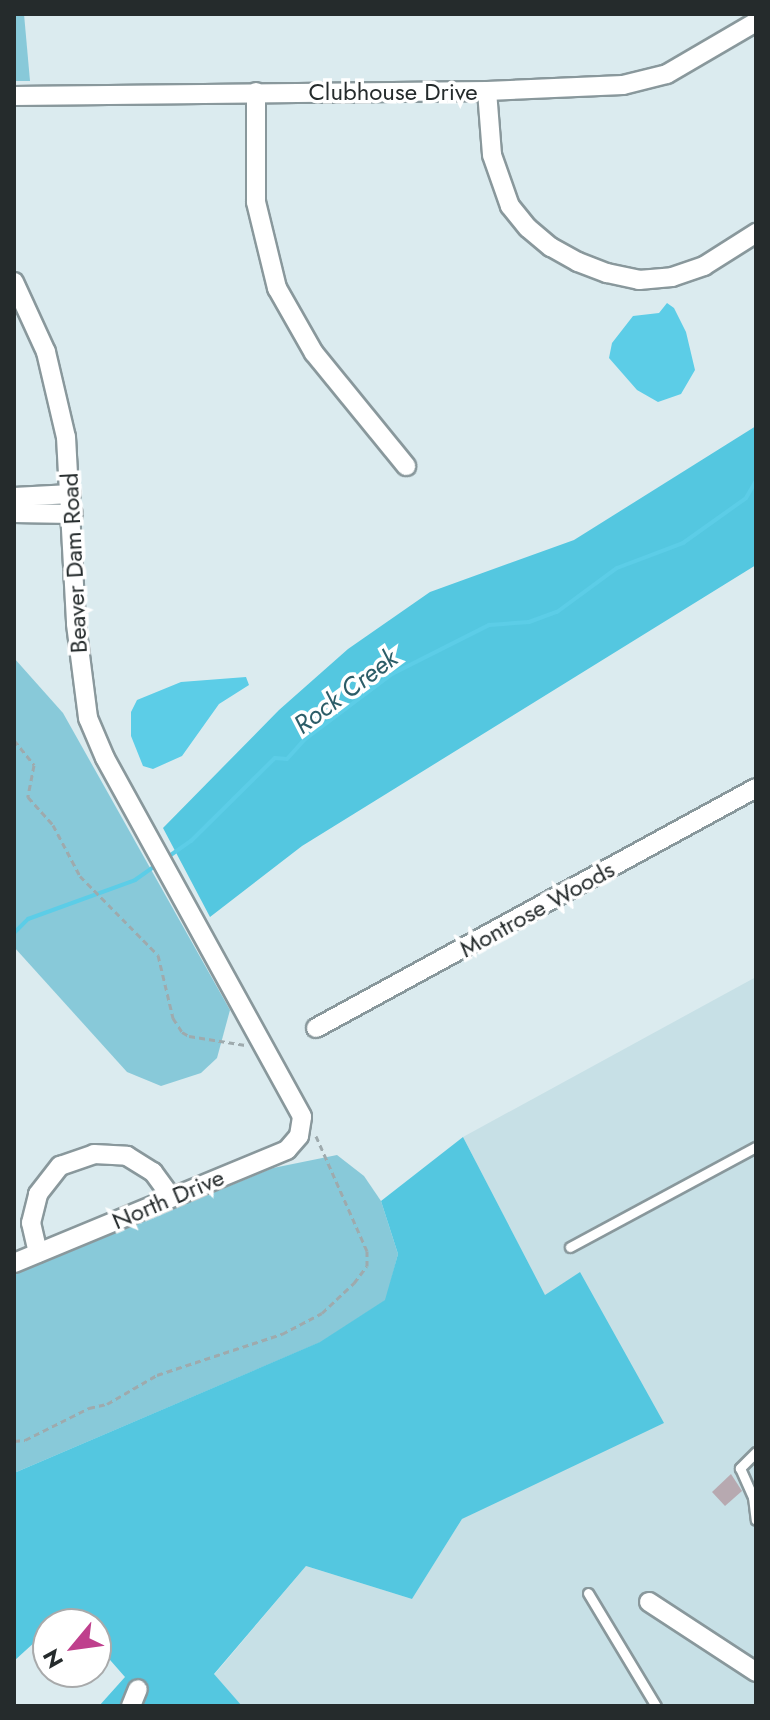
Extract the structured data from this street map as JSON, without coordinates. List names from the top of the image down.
{
  "streets": {
    "street": [
      "Clubhouse Drive",
      "Beaver Dam Road",
      "Montrose Woods",
      "North Drive"
    ]
  },
  "crossings": [
    ["Beaver Dam Road", "North Drive"]
  ],
  "water": ["Rock Creek"],
  "north": "bottom left"
}
